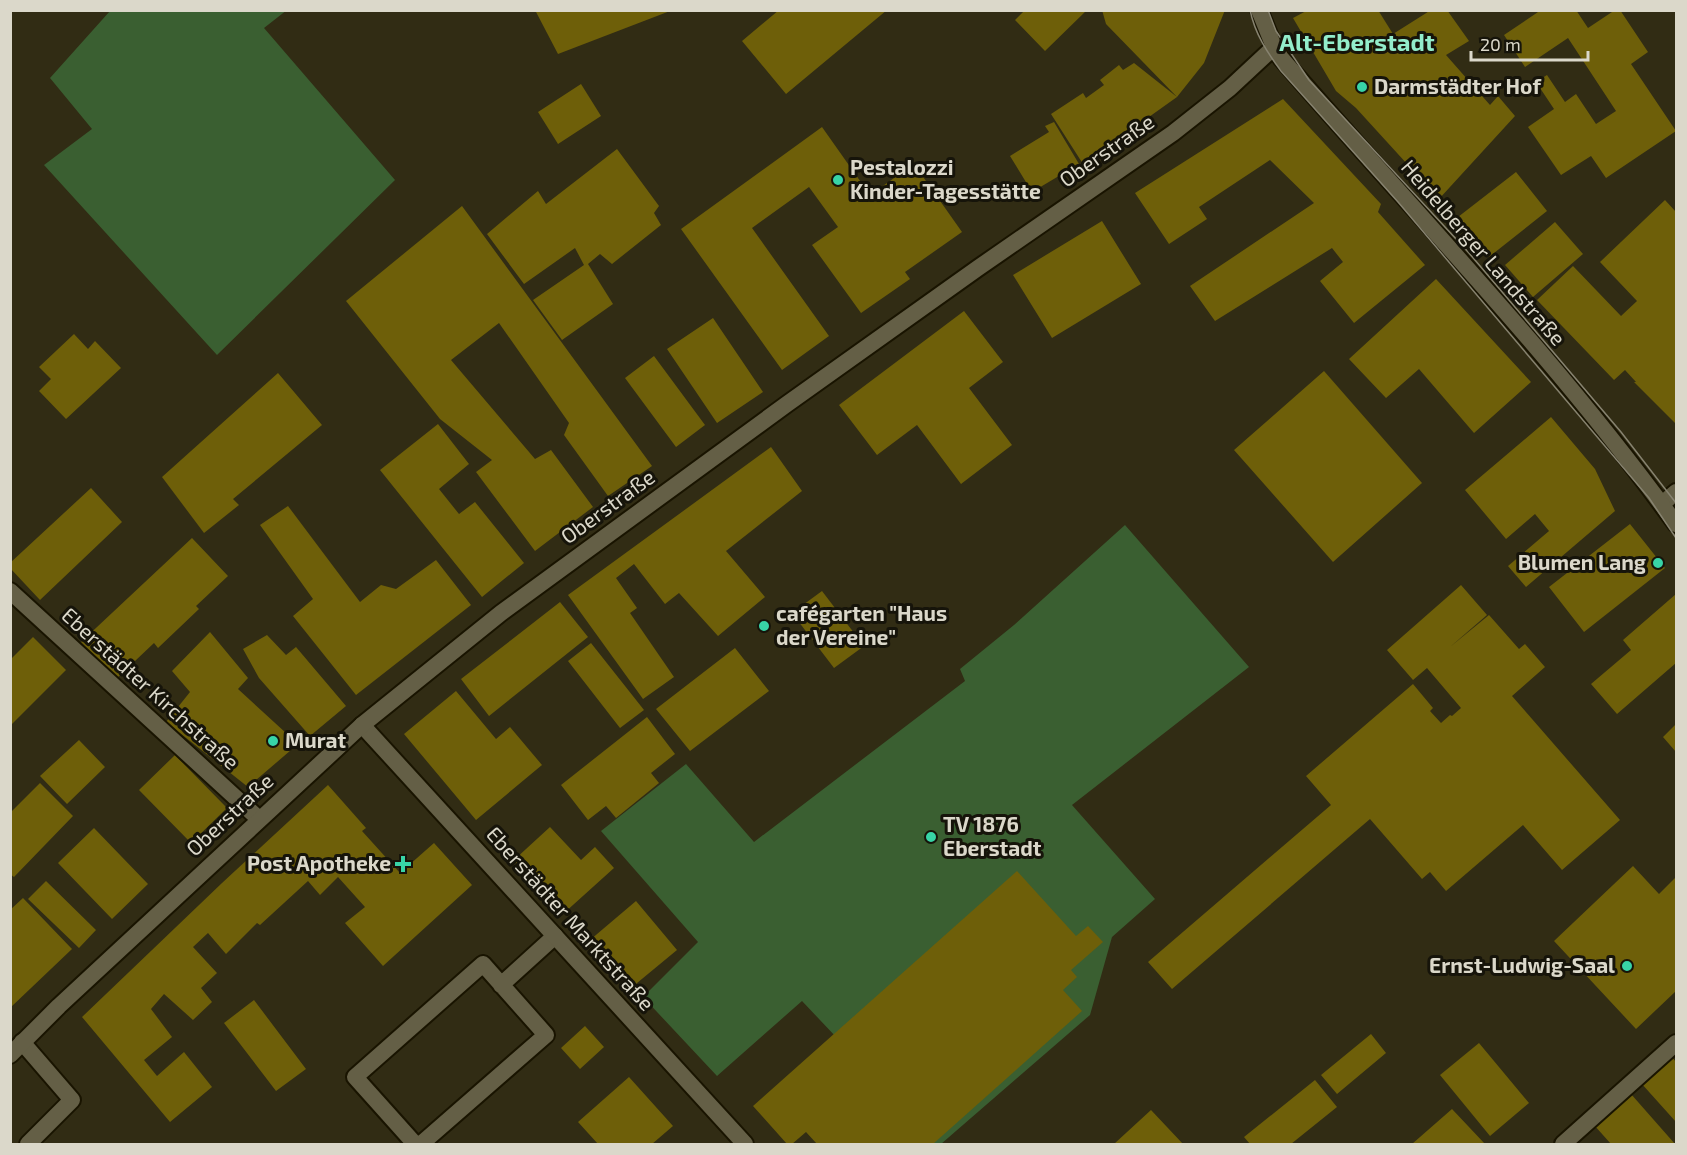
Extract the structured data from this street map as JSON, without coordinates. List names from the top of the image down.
{
  "streets": {
    "street": [
      "Oberstraße",
      "Heidelberger Landstraße",
      "Eberstädter Kirchstraße",
      "Eberstädter Marktstraße"
    ]
  },
  "crossings": [
    ["Oberstraße", "Heidelberger Landstraße"],
    ["Oberstraße", "Eberstädter Kirchstraße"],
    ["Oberstraße", "Eberstädter Marktstraße"]
  ],
  "districts": ["Alt-Eberstadt"],
  "places": {
    "other": [
      "Darmstädter Hof",
      "Pestalozzi Kinder-Tagesstätte",
      "Blumen Lang",
      "cafégarten \"Haus der Vereine\"",
      "Murat",
      "TV 1876 Eberstadt",
      "Ernst-Ludwig-Saal"
    ],
    "health": ["Post Apotheke"]
  },
  "scale_bar": "20 m"
}
